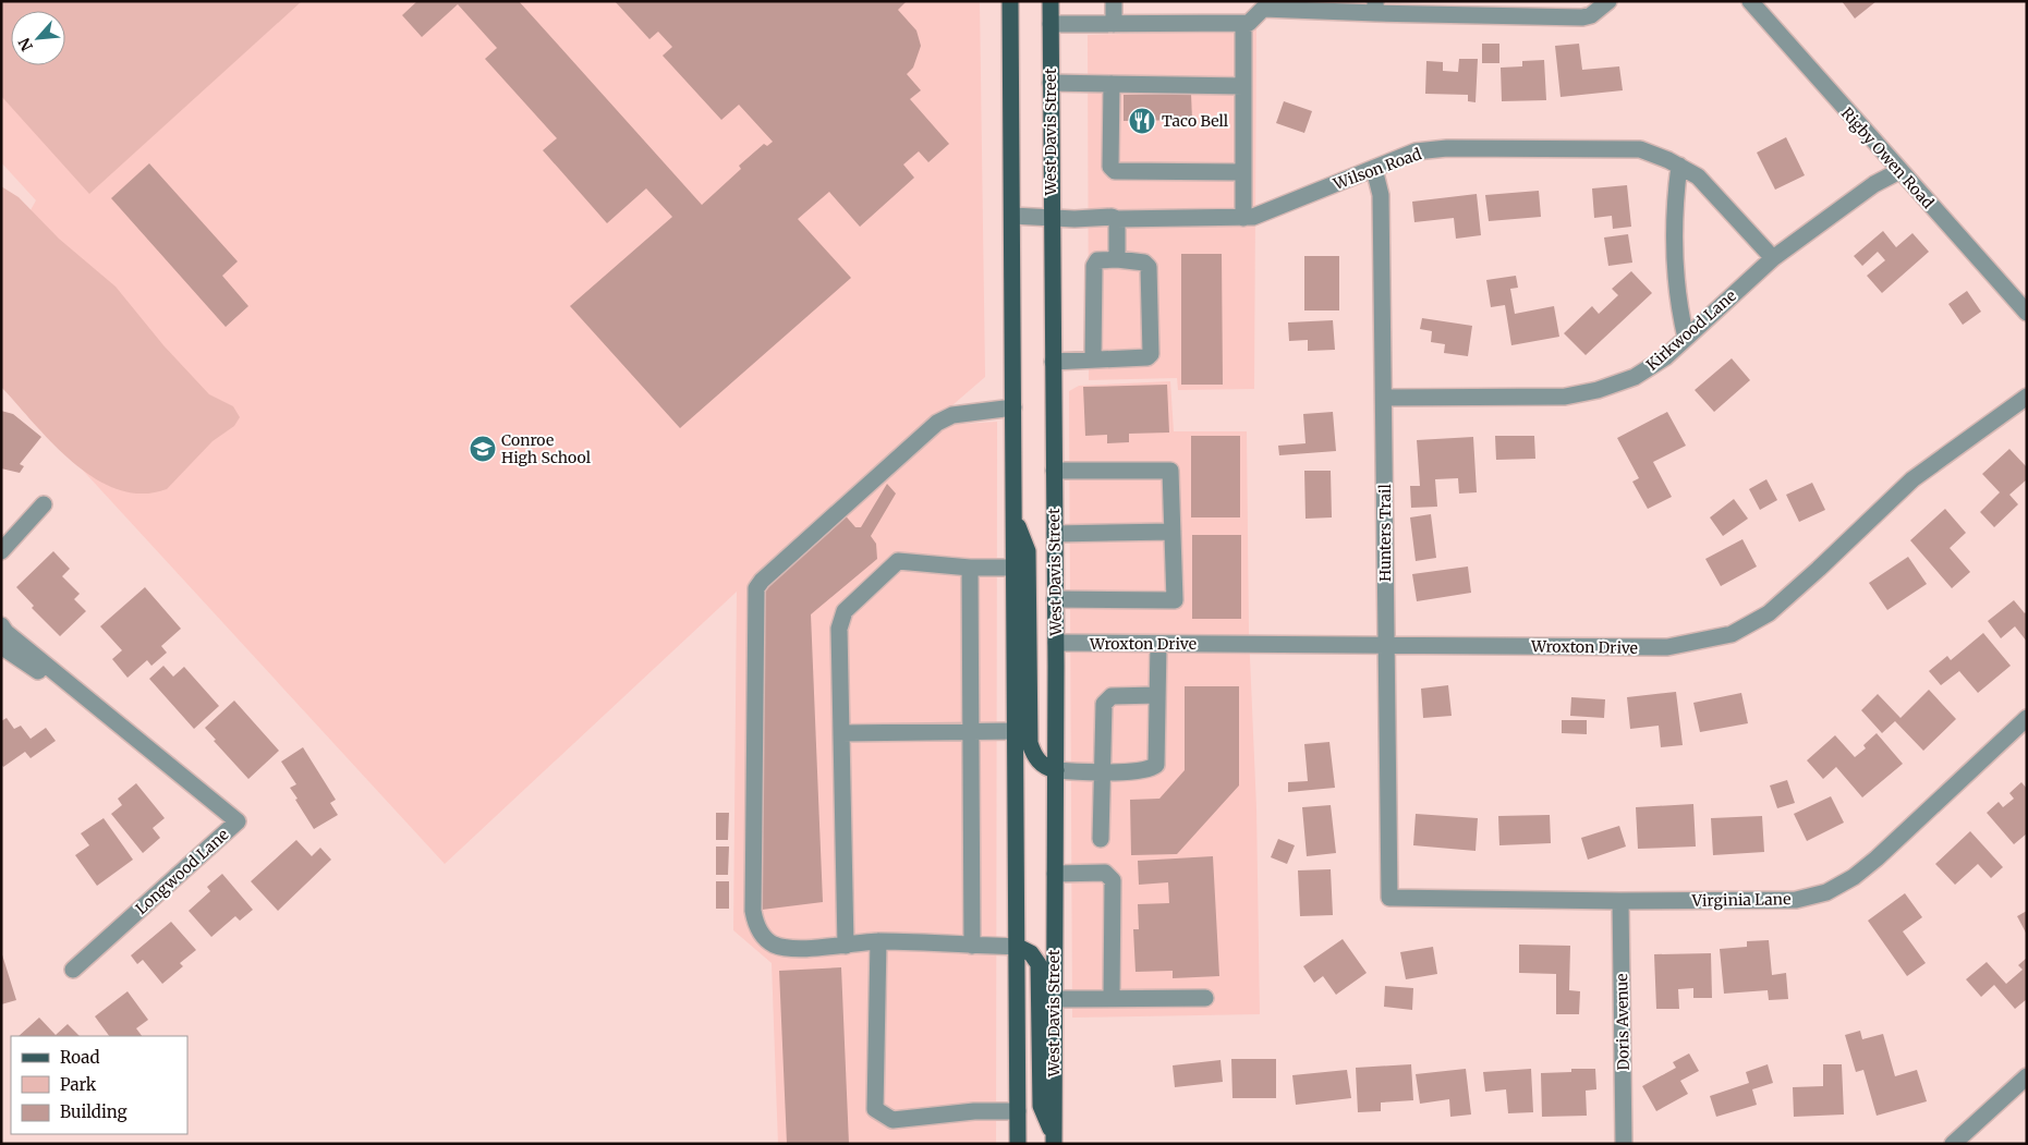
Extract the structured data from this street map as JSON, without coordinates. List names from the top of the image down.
{
  "streets": {
    "main road": ["West Davis Street"],
    "street": [
      "Rigby Owen Road",
      "Wilson Road",
      "Kirkwood Lane",
      "Hunters Trail",
      "Wroxton Drive",
      "Longwood Lane",
      "Virginia Lane",
      "Doris Avenue"
    ]
  },
  "crossings": [
    ["West Davis Street", "Wilson Road"],
    ["West Davis Street", "Wroxton Drive"],
    ["Rigby Owen Road", "Kirkwood Lane"],
    ["Wilson Road", "Kirkwood Lane"],
    ["Wilson Road", "Hunters Trail"],
    ["Kirkwood Lane", "Hunters Trail"],
    ["Hunters Trail", "Wroxton Drive"],
    ["Hunters Trail", "Virginia Lane"],
    ["Virginia Lane", "Doris Avenue"]
  ],
  "places": {
    "restaurant": ["Taco Bell"],
    "school or university": ["Conroe High School"]
  },
  "legend": ["Road", "Park", "Building"],
  "north": "bottom left"
}
